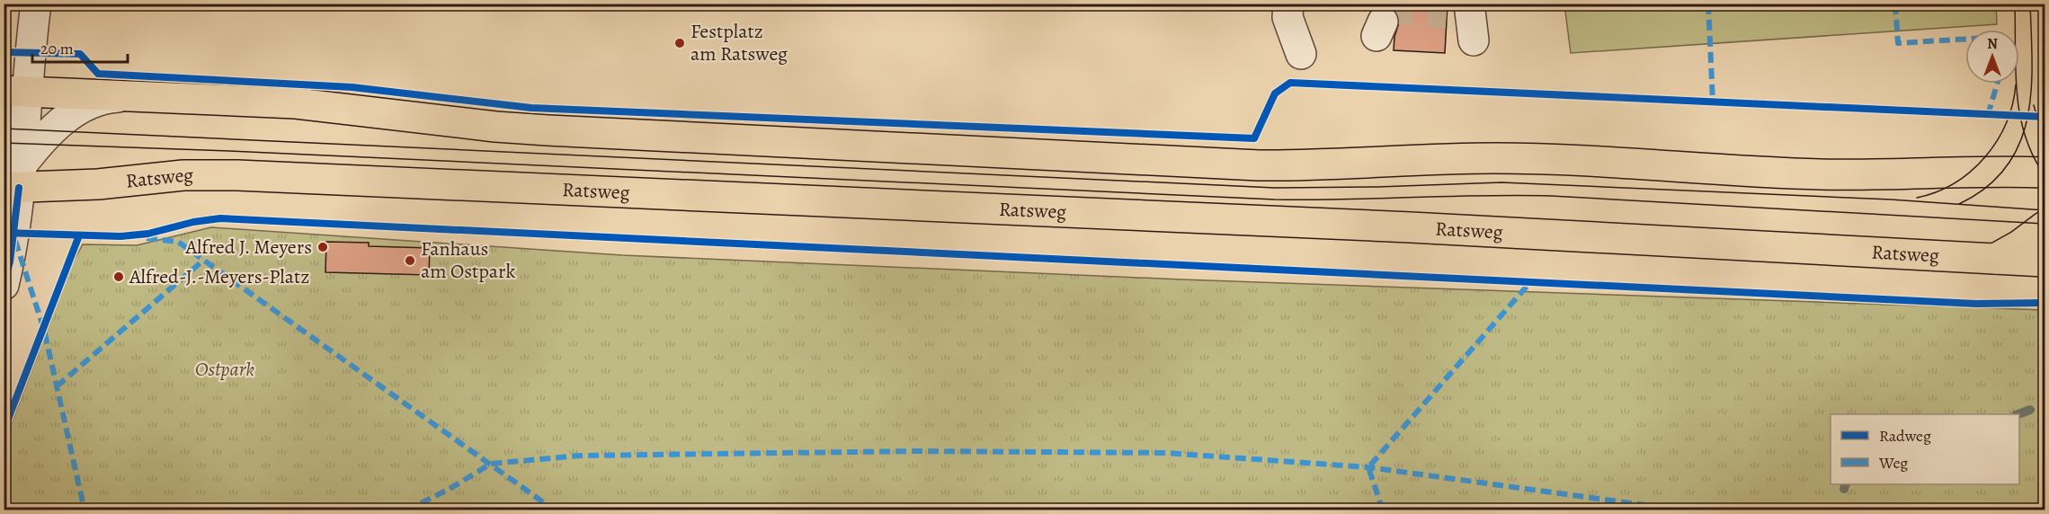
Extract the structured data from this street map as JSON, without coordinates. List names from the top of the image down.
{
  "streets": {
    "main road": ["Ratsweg"]
  },
  "parks": ["Ostpark"],
  "places": [
    "Festplatz am Ratsweg",
    "Alfred J. Meyers",
    "Fanhaus am Ostpark",
    "Alfred-J.-Meyers-Platz"
  ],
  "legend": ["Radweg", "Weg"],
  "scale_bar": "20 m",
  "north": "top"
}
